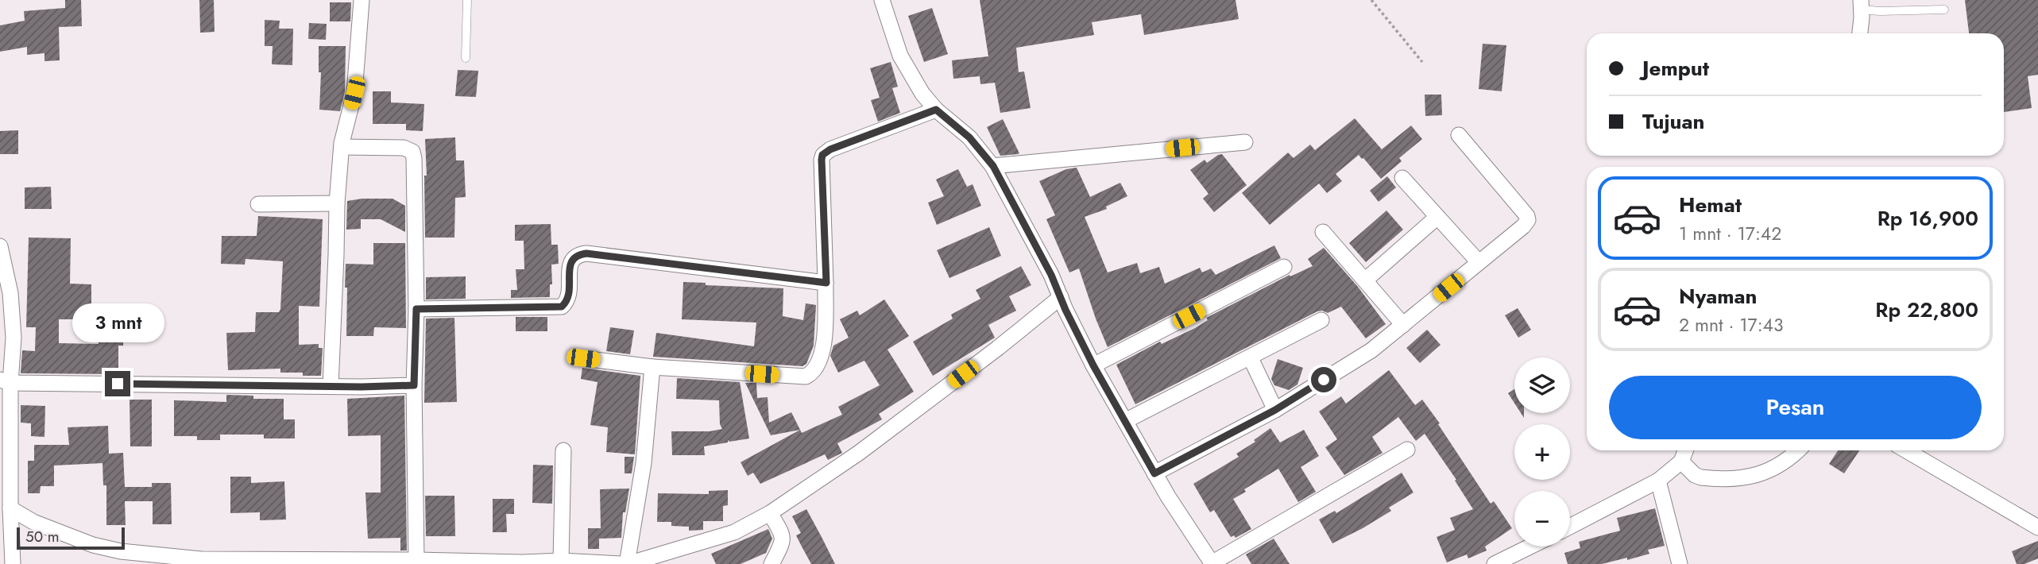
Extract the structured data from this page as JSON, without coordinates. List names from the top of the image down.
{
  "scale_bar": "50 m",
  "page": {
    "banner": ["Jemput", "Tujuan"],
    "list": [
      {
        "name": "Hemat",
        "note": "1 mnt · 17:42",
        "value": "Rp 16,900"
      },
      {
        "name": "Nyaman",
        "note": "2 mnt · 17:43",
        "value": "Rp 22,800"
      }
    ],
    "bubble": "3 mnt",
    "map_buttons": ["+", "−"],
    "buttons": "Pesan",
    "scale": "50 m"
  }
}
